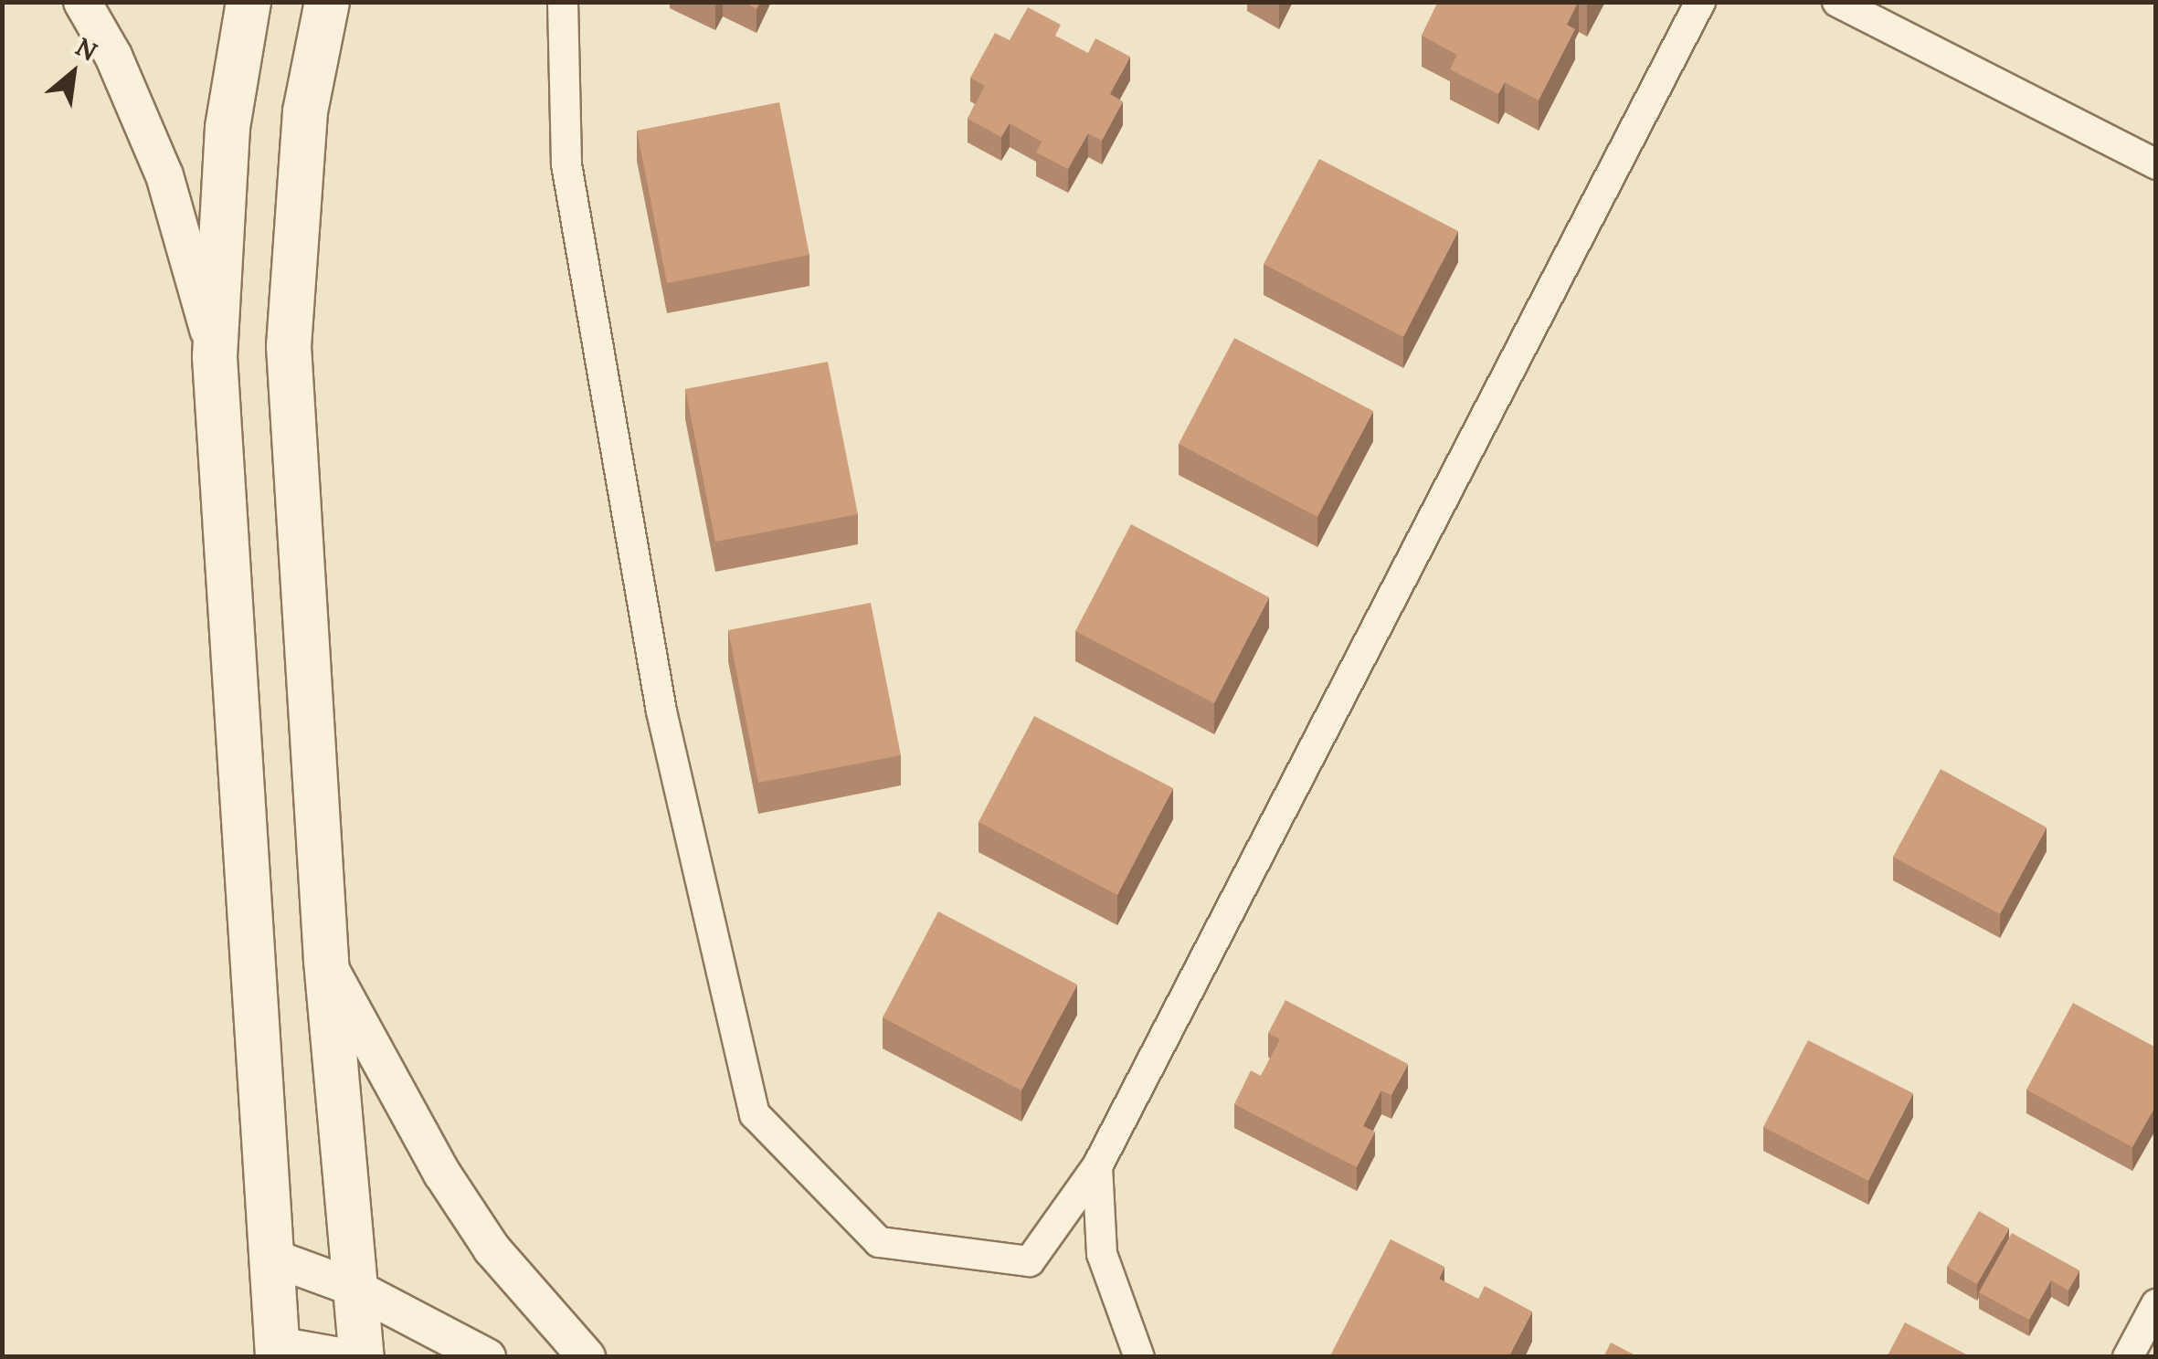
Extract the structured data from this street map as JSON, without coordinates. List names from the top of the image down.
{
  "north": "top right"
}
